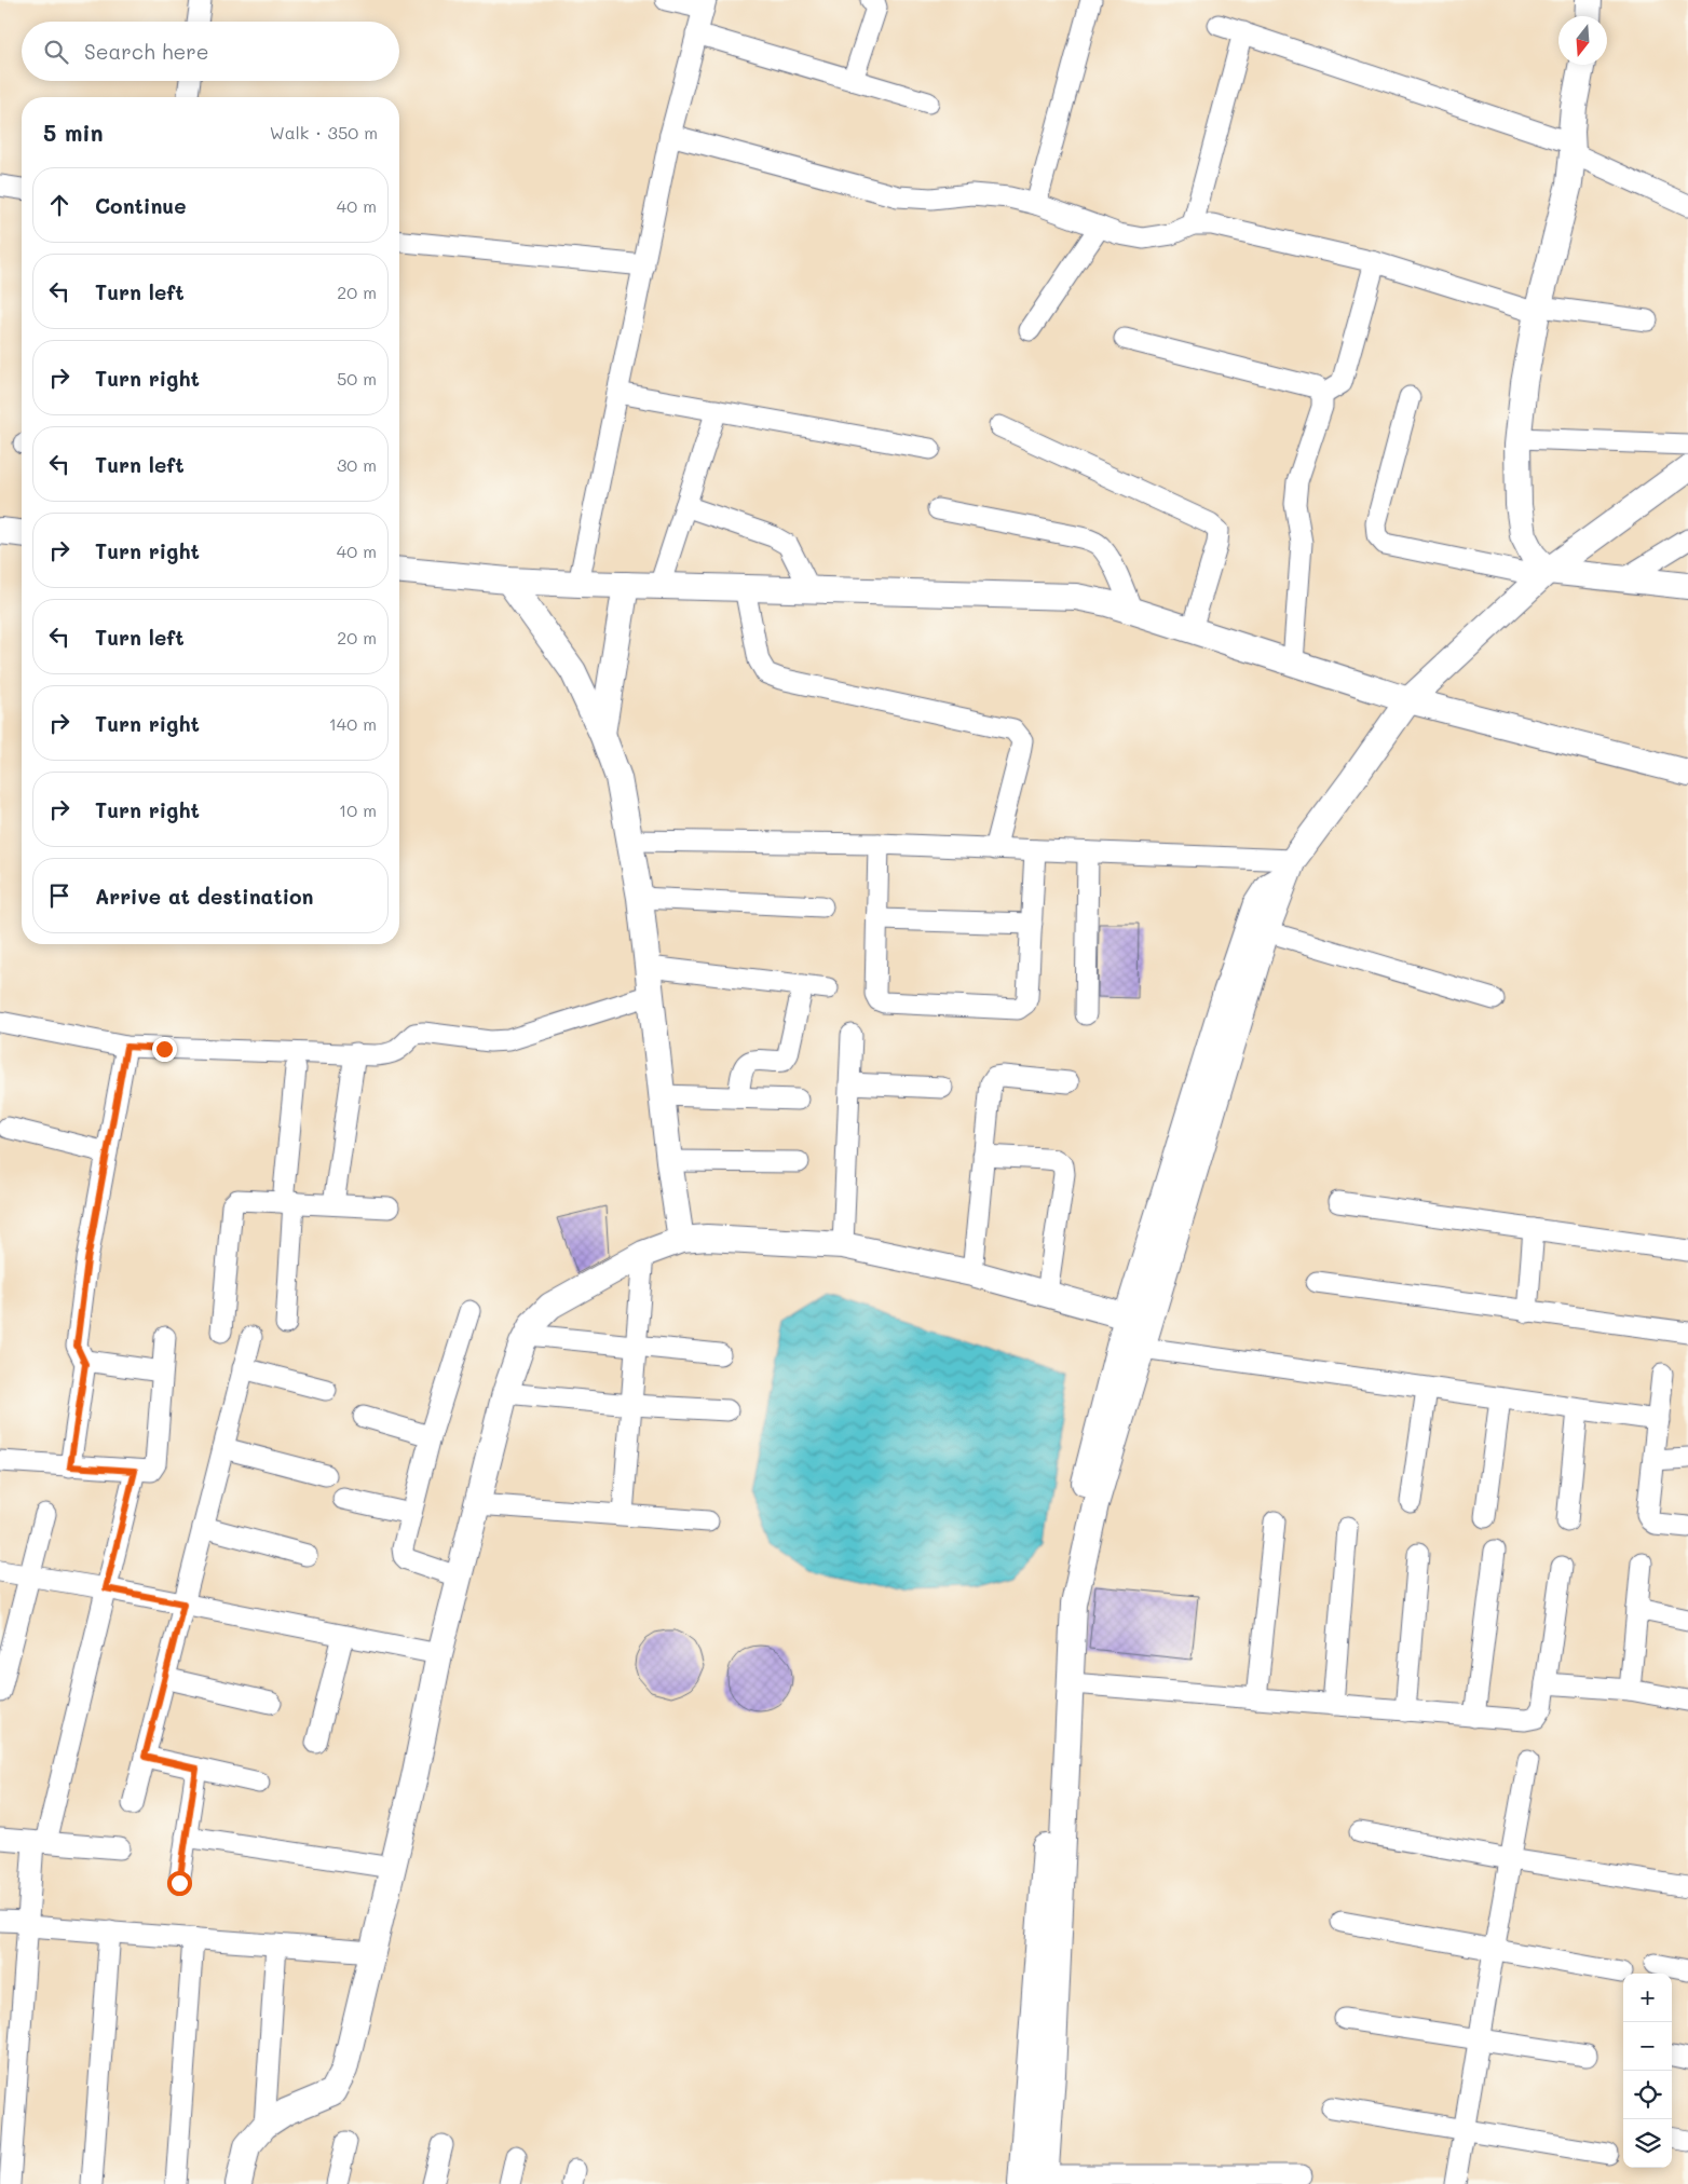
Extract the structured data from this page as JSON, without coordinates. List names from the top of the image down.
{
  "north": "bottom",
  "page": {
    "search": "Search here",
    "heading": ["5 min", "Walk · 350 m"],
    "list": [
      ["Continue", "40 m"],
      ["Turn left", "20 m"],
      ["Turn right", "50 m"],
      ["Turn left", "30 m"],
      ["Turn right", "40 m"],
      ["Turn left", "20 m"],
      ["Turn right", "140 m"],
      ["Turn right", "10 m"],
      "Arrive at destination"
    ],
    "map_buttons": ["+", "−"]
  }
}
